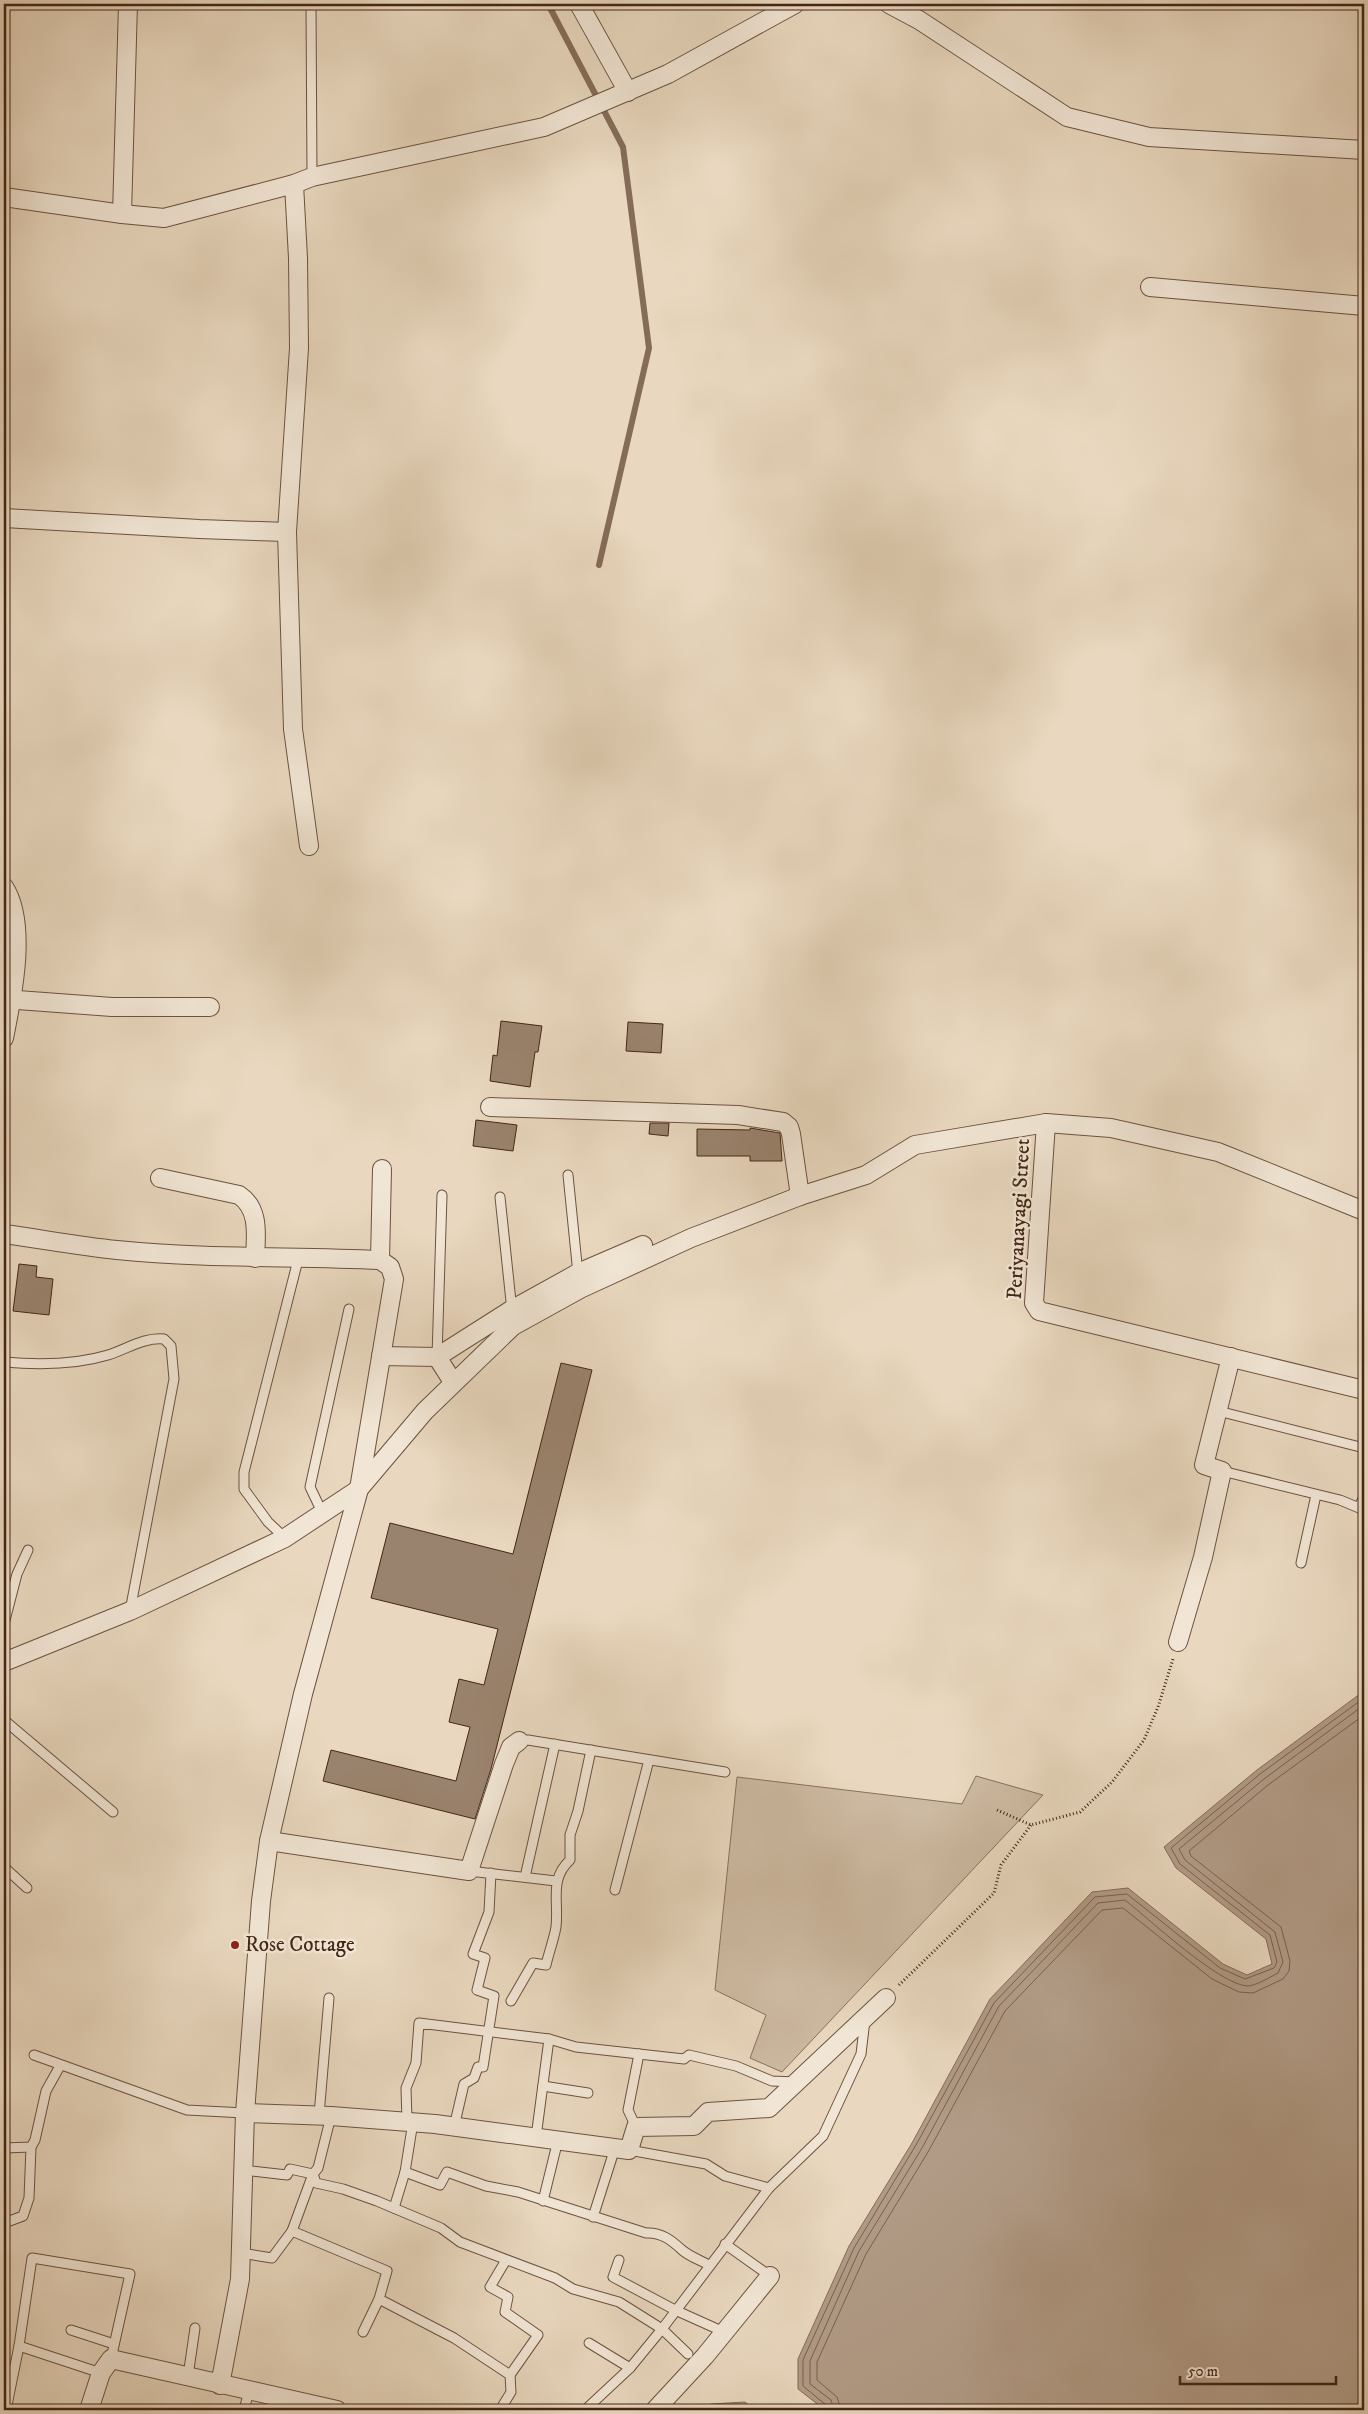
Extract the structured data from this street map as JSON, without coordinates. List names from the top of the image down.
{
  "streets": {
    "street": ["Periyanayagi Street"]
  },
  "places": ["Rose Cottage"],
  "scale_bar": "50 m"
}
